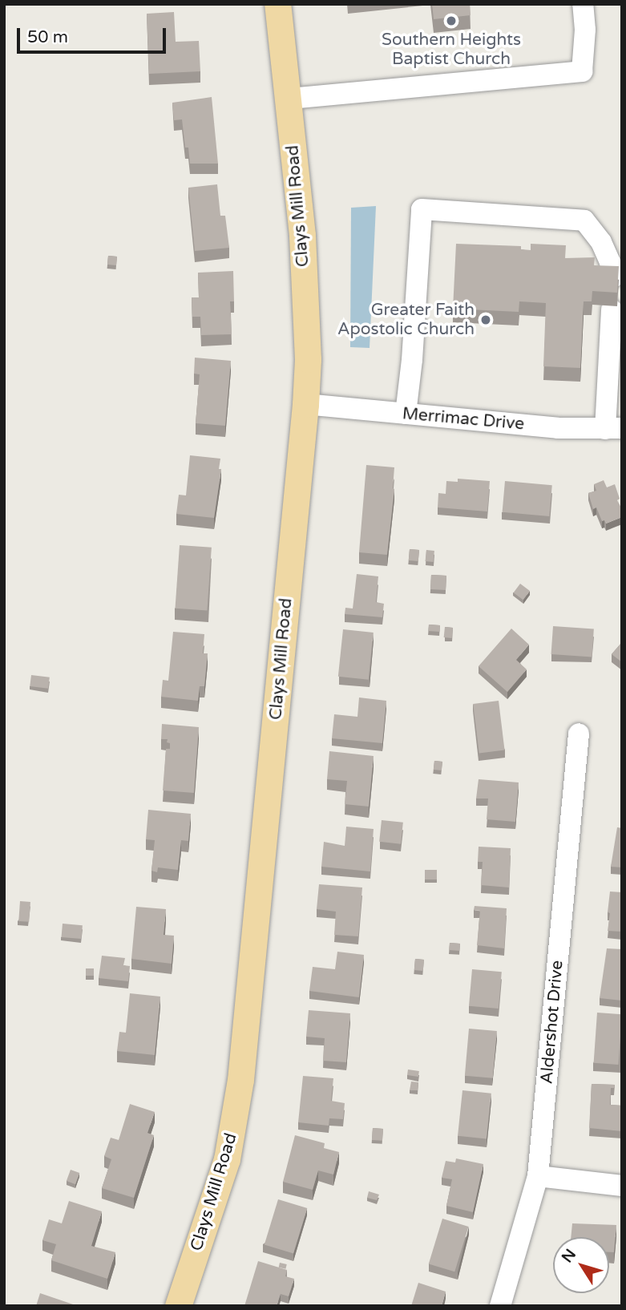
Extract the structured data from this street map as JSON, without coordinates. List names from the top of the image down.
{
  "streets": {
    "main road": ["Clays Mill Road"],
    "street": ["Merrimac Drive", "Aldershot Drive"]
  },
  "crossings": [
    ["Clays Mill Road", "Merrimac Drive"]
  ],
  "places": ["Southern Heights Baptist Church", "Greater Faith Apostolic Church"],
  "scale_bar": "50 m",
  "north": "top left"
}
